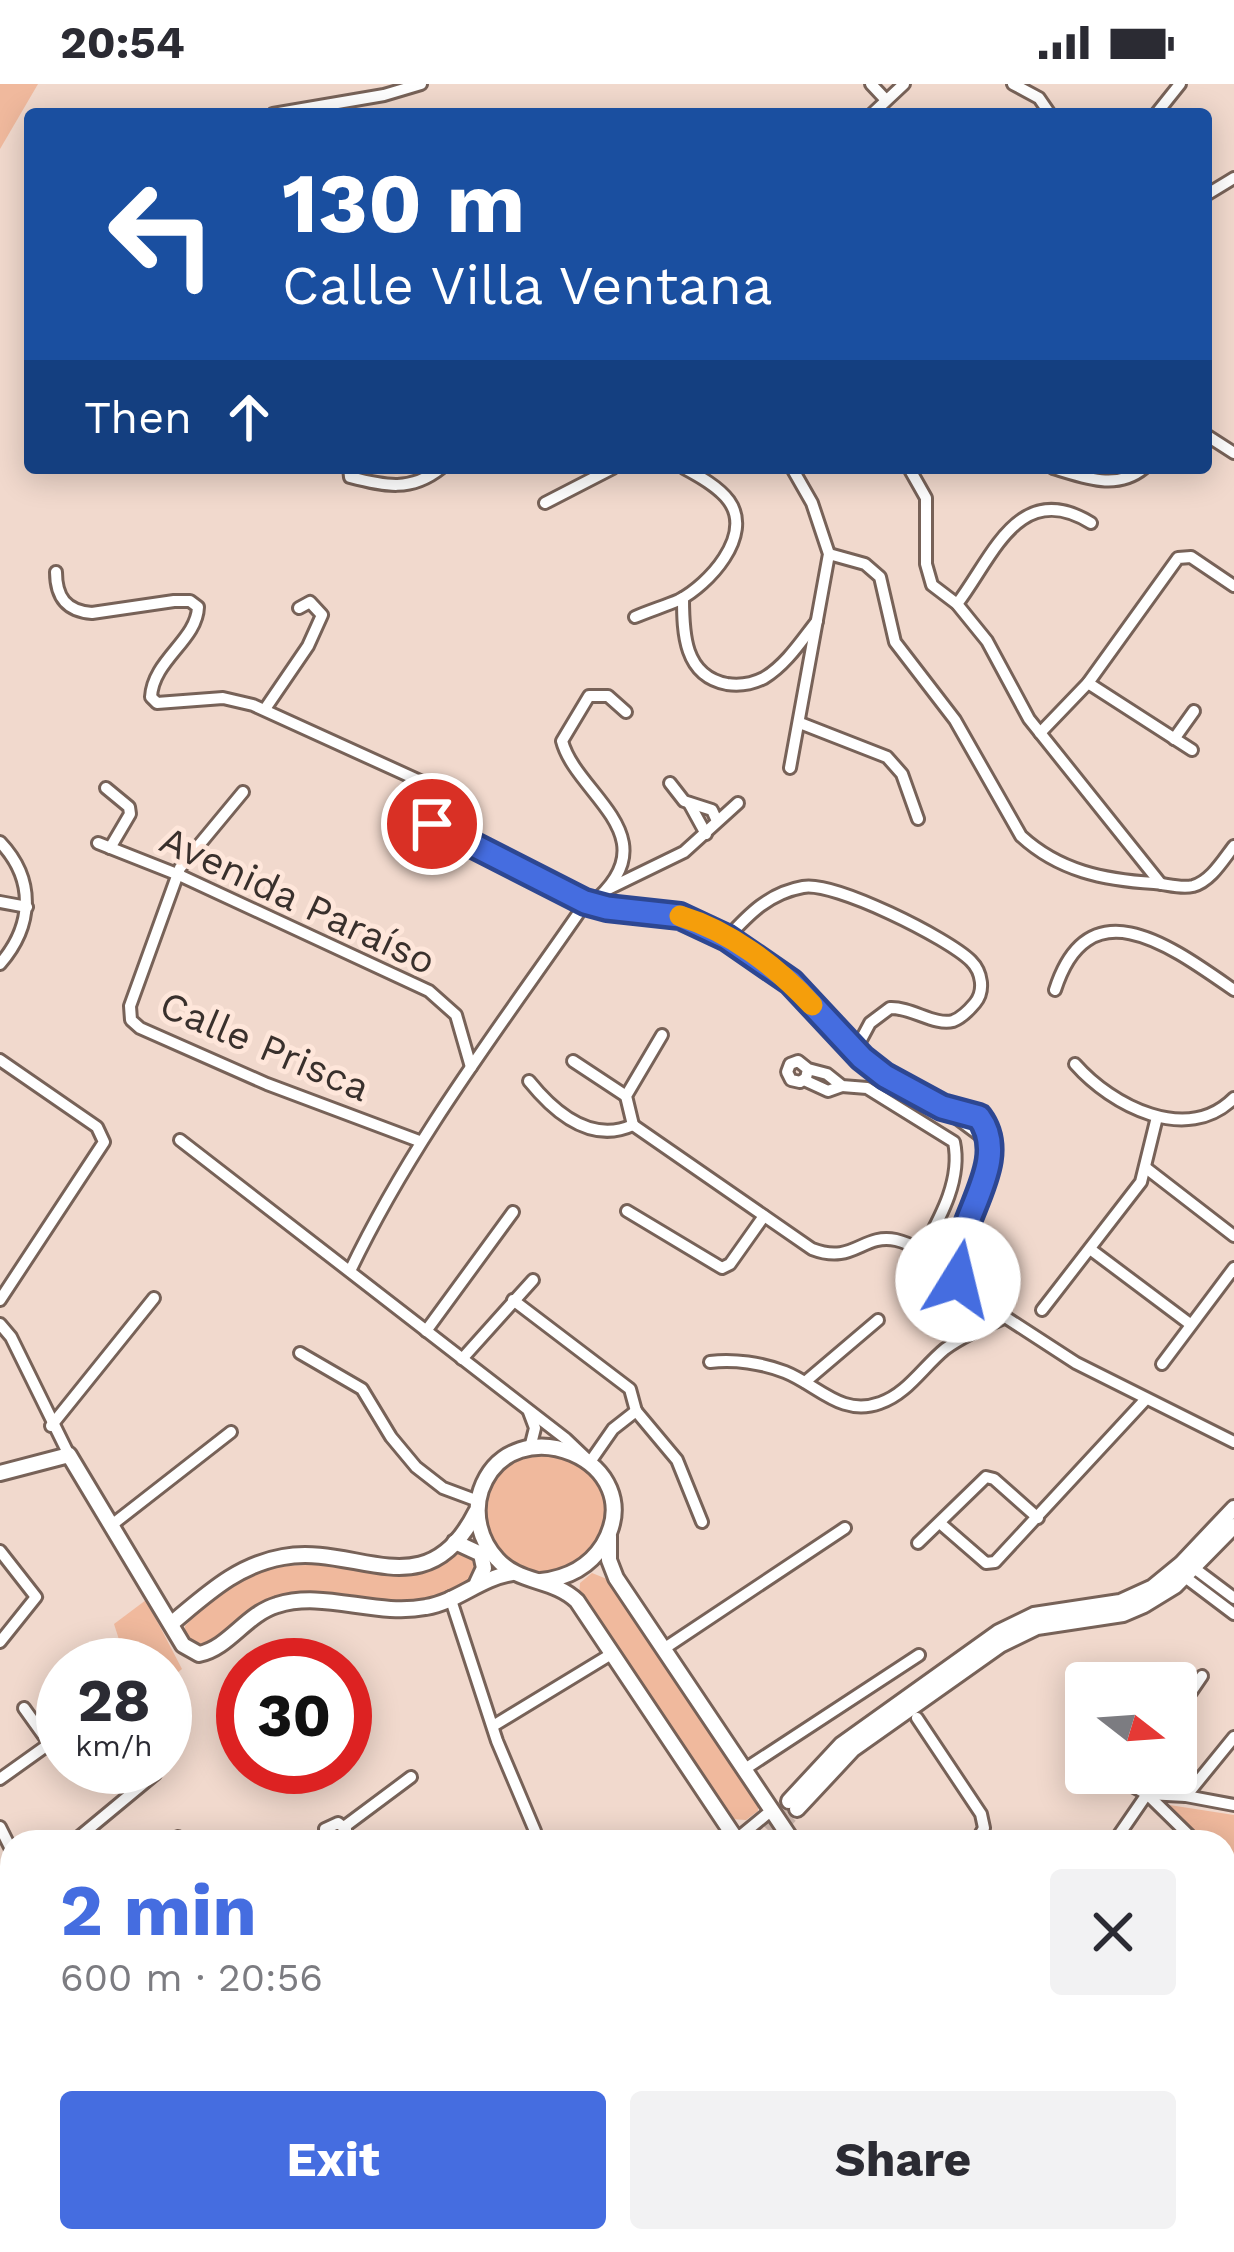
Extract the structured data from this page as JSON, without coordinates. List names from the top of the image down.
{
  "streets": {
    "street": ["Avenida Paraíso", "Calle Prisca"]
  },
  "crossings": [
    ["Avenida Paraíso", "Calle Prisca"]
  ],
  "north": "right",
  "page": {
    "status": "20:54",
    "turn": ["130 m", "Calle Villa Ventana"],
    "then": "Then",
    "speed": "28 km/h",
    "limit": "30",
    "heading": ["2 min", "600 m · 20:56"],
    "buttons": ["Exit", "Share"]
  }
}
